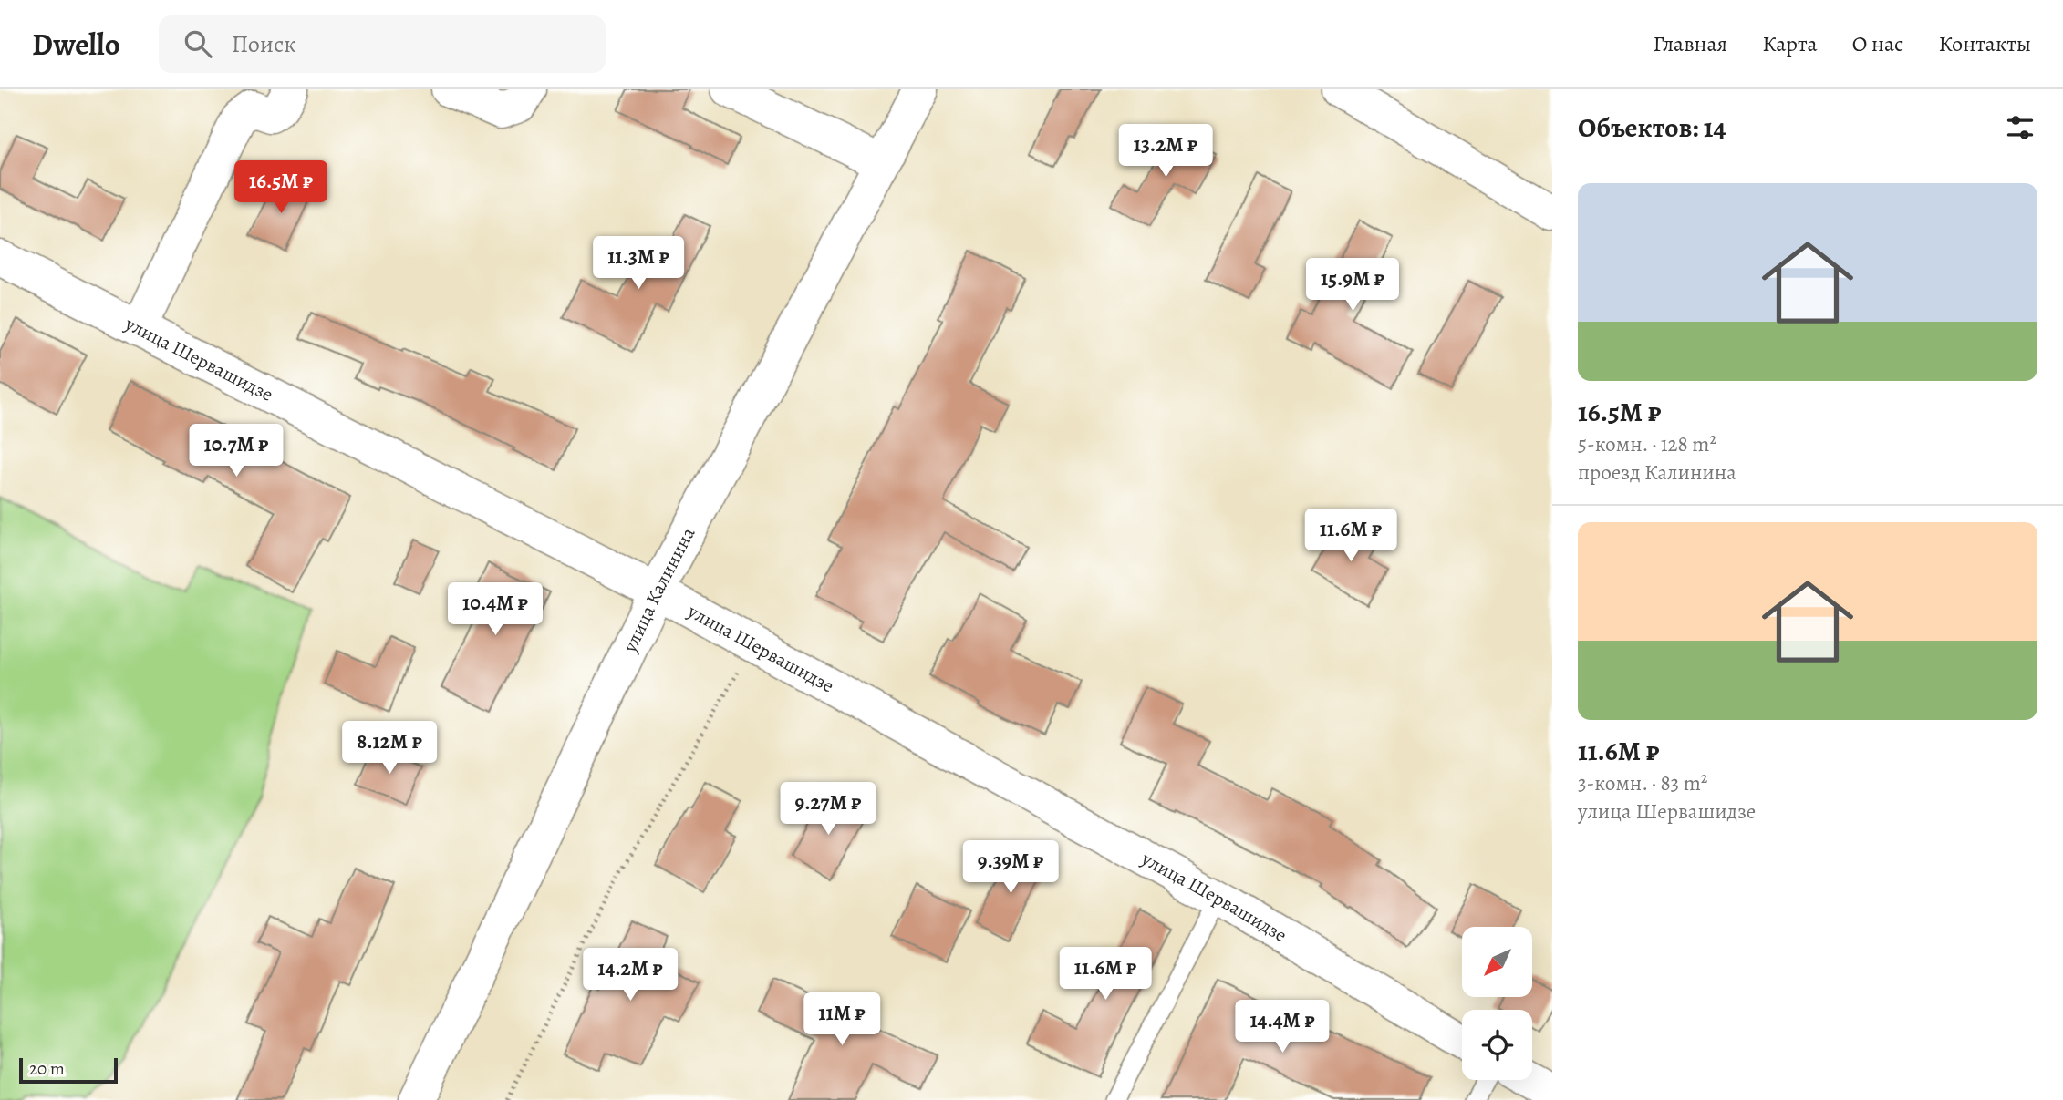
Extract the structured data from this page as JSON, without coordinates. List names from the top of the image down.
{
  "streets": {
    "street": ["улица Шервашидзе", "улица Калинина"]
  },
  "crossings": [
    ["улица Шервашидзе", "улица Калинина"]
  ],
  "scale_bar": "20 m",
  "north": "bottom left",
  "page": {
    "header": "Dwello",
    "search": "Поиск",
    "nav": [
      "Главная",
      "Карта",
      "О нас",
      "Контакты"
    ],
    "heading": "Объектов: 14",
    "price": [
      "13.2M ₽",
      "16.5M ₽",
      "11.3M ₽",
      "15.9M ₽",
      "10.7M ₽",
      "11.6M ₽",
      "10.4M ₽",
      "8.12M ₽",
      "9.27M ₽",
      "9.39M ₽",
      "11.6M ₽",
      "14.2M ₽",
      "11M ₽",
      "14.4M ₽"
    ],
    "list": [
      {
        "name": "16.5M ₽",
        "note": "5-комн. · 128 m² · проезд Калинина"
      },
      {
        "name": "11.6M ₽",
        "note": "3-комн. · 83 m² · улица Шервашидзе"
      }
    ],
    "scale": "20 m"
  }
}
